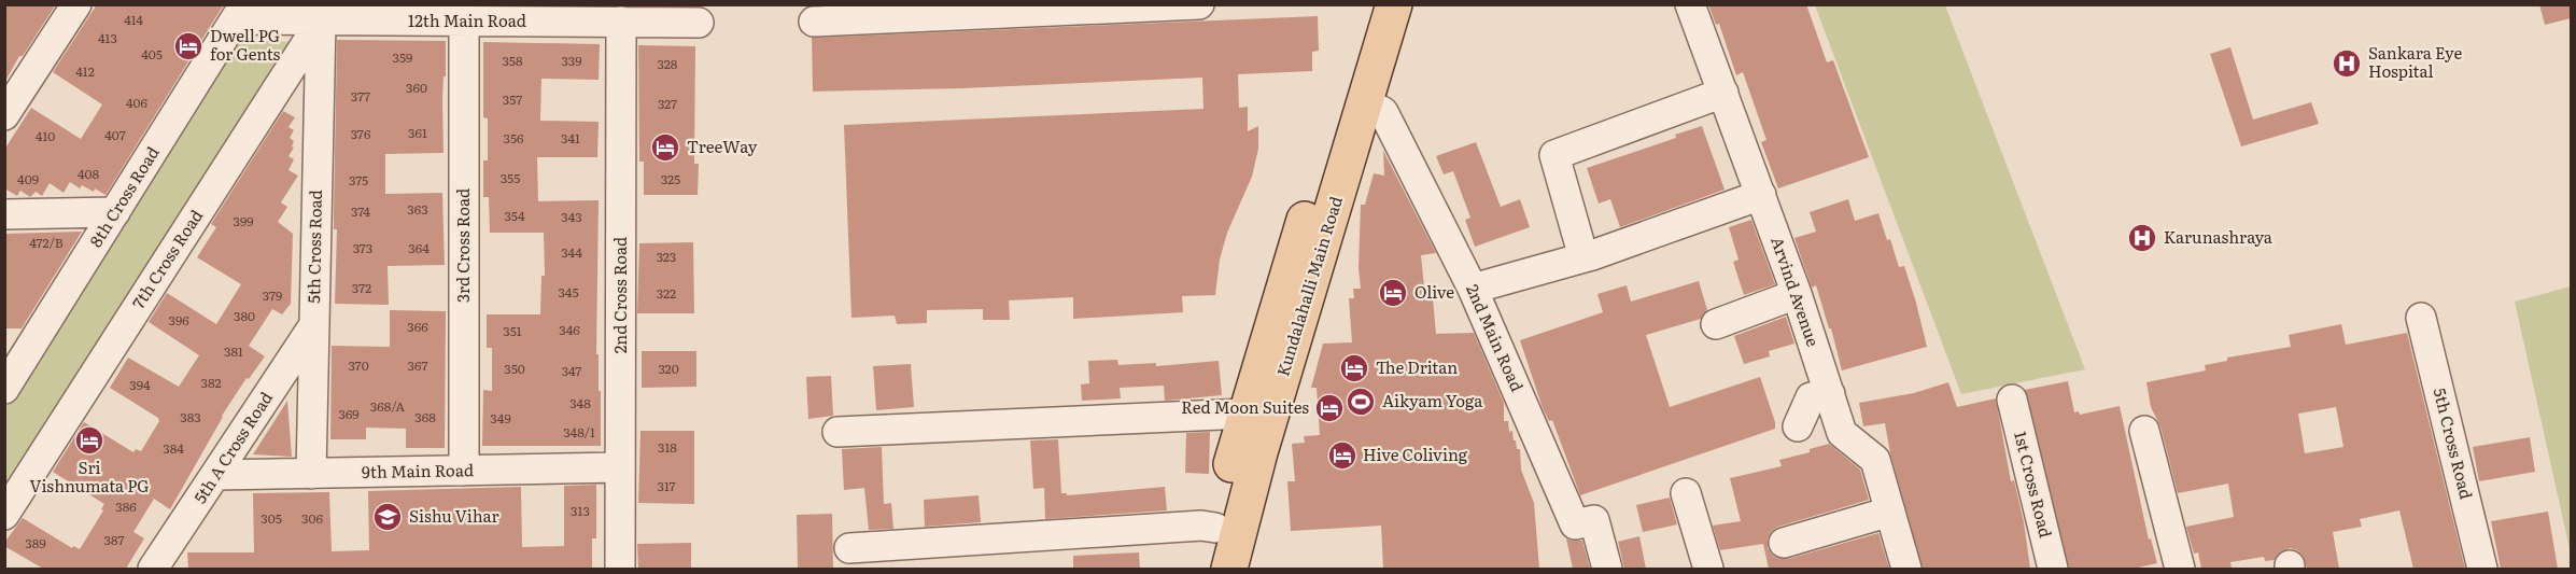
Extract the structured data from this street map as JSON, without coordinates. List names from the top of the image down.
{
  "streets": {
    "main road": ["Kundalahalli Main Road"],
    "street": [
      "12th Main Road",
      "8th Cross Road",
      "3rd Cross Road",
      "5th Cross Road",
      "7th Cross Road",
      "Arvind Avenue",
      "2nd Cross Road",
      "2nd Main Road",
      "5th A Cross Road",
      "9th Main Road",
      "1st Cross Road"
    ]
  },
  "crossings": [
    ["12th Main Road", "8th Cross Road"],
    ["12th Main Road", "3rd Cross Road"],
    ["12th Main Road", "5th Cross Road"],
    ["12th Main Road", "7th Cross Road"],
    ["12th Main Road", "2nd Cross Road"],
    ["3rd Cross Road", "9th Main Road"],
    ["5th Cross Road", "7th Cross Road"],
    ["5th Cross Road", "5th A Cross Road"],
    ["5th Cross Road", "9th Main Road"],
    ["Kundalahalli Main Road", "2nd Main Road"],
    ["2nd Cross Road", "9th Main Road"],
    ["5th A Cross Road", "9th Main Road"]
  ],
  "places": {
    "hotel": [
      "Dwell PG for Gents",
      "TreeWay",
      "Olive",
      "The Dritan",
      "Red Moon Suites",
      "Sri Vishnumata PG",
      "Hive Coliving"
    ],
    "hospital": ["Sankara Eye Hospital", "Karunashraya"],
    "sports": ["Aikyam Yoga"],
    "school or university": ["Sishu Vihar"]
  },
  "house_numbers": [
    "414",
    "413",
    "405",
    "359",
    "358",
    "339",
    "328",
    "412",
    "360",
    "377",
    "357",
    "406",
    "327",
    "361",
    "376",
    "407",
    "410",
    "356",
    "341",
    "408",
    "355",
    "409",
    "325",
    "375",
    "363",
    "374",
    "354",
    "343",
    "399",
    "472/B",
    "373",
    "364",
    "344",
    "323",
    "372",
    "345",
    "322",
    "379",
    "380",
    "396",
    "366",
    "346",
    "351",
    "381",
    "370",
    "367",
    "350",
    "320",
    "347",
    "382",
    "394",
    "348",
    "368/A",
    "369",
    "383",
    "368",
    "349",
    "348/1",
    "318",
    "384",
    "317",
    "386",
    "313",
    "305",
    "306",
    "387",
    "389"
  ]
}
